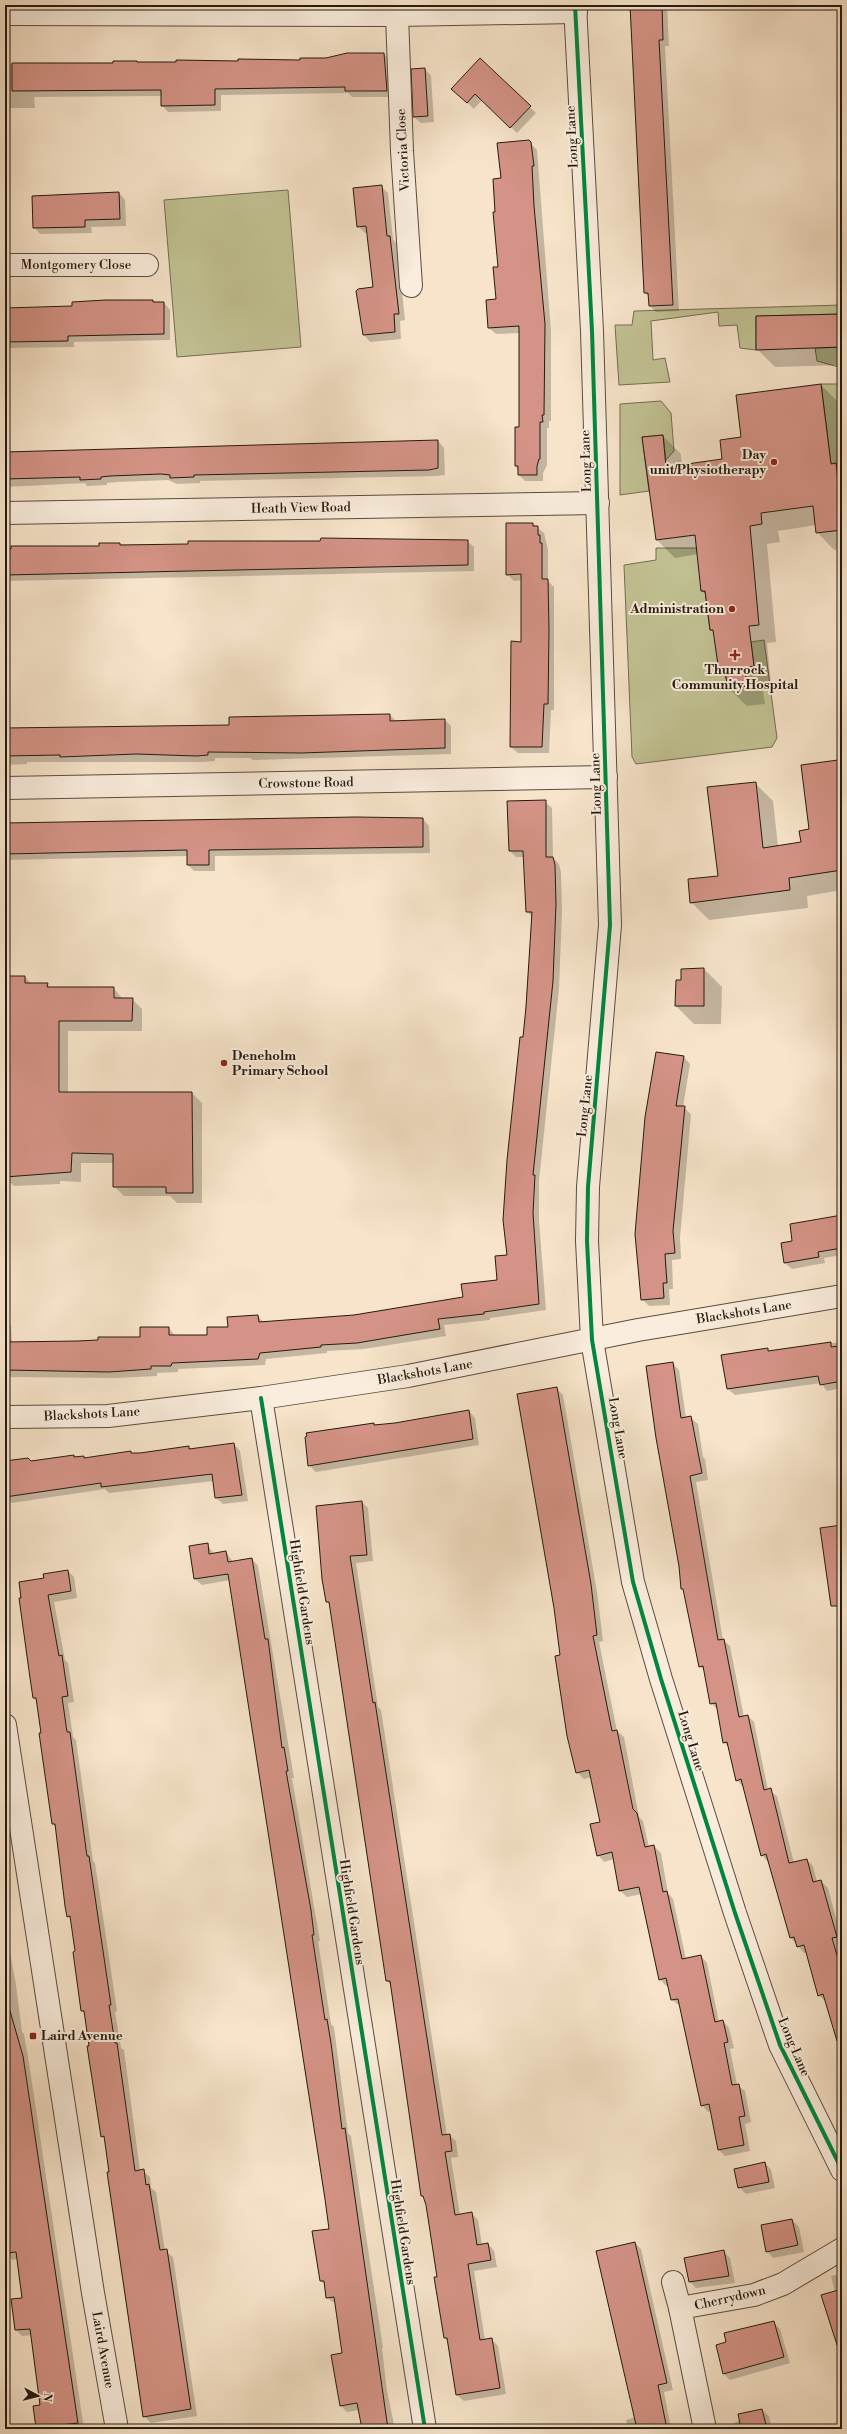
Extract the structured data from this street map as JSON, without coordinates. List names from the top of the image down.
{
  "streets": {
    "street": [
      "Long Lane",
      "Victoria Close",
      "Montgomery Close",
      "Heath View Road",
      "Crowstone Road",
      "Blackshots Lane",
      "Highfield Gardens",
      "Cherrydown",
      "Laird Avenue"
    ]
  },
  "crossings": [
    ["Long Lane", "Heath View Road"],
    ["Long Lane", "Crowstone Road"],
    ["Long Lane", "Blackshots Lane"],
    ["Blackshots Lane", "Highfield Gardens"]
  ],
  "places": {
    "other": ["Day unit/Physiotherapy", "Administration", "Deneholm Primary School"],
    "health": ["Thurrock Community Hospital"],
    "transit": ["Laird Avenue"]
  },
  "north": "right"
}
